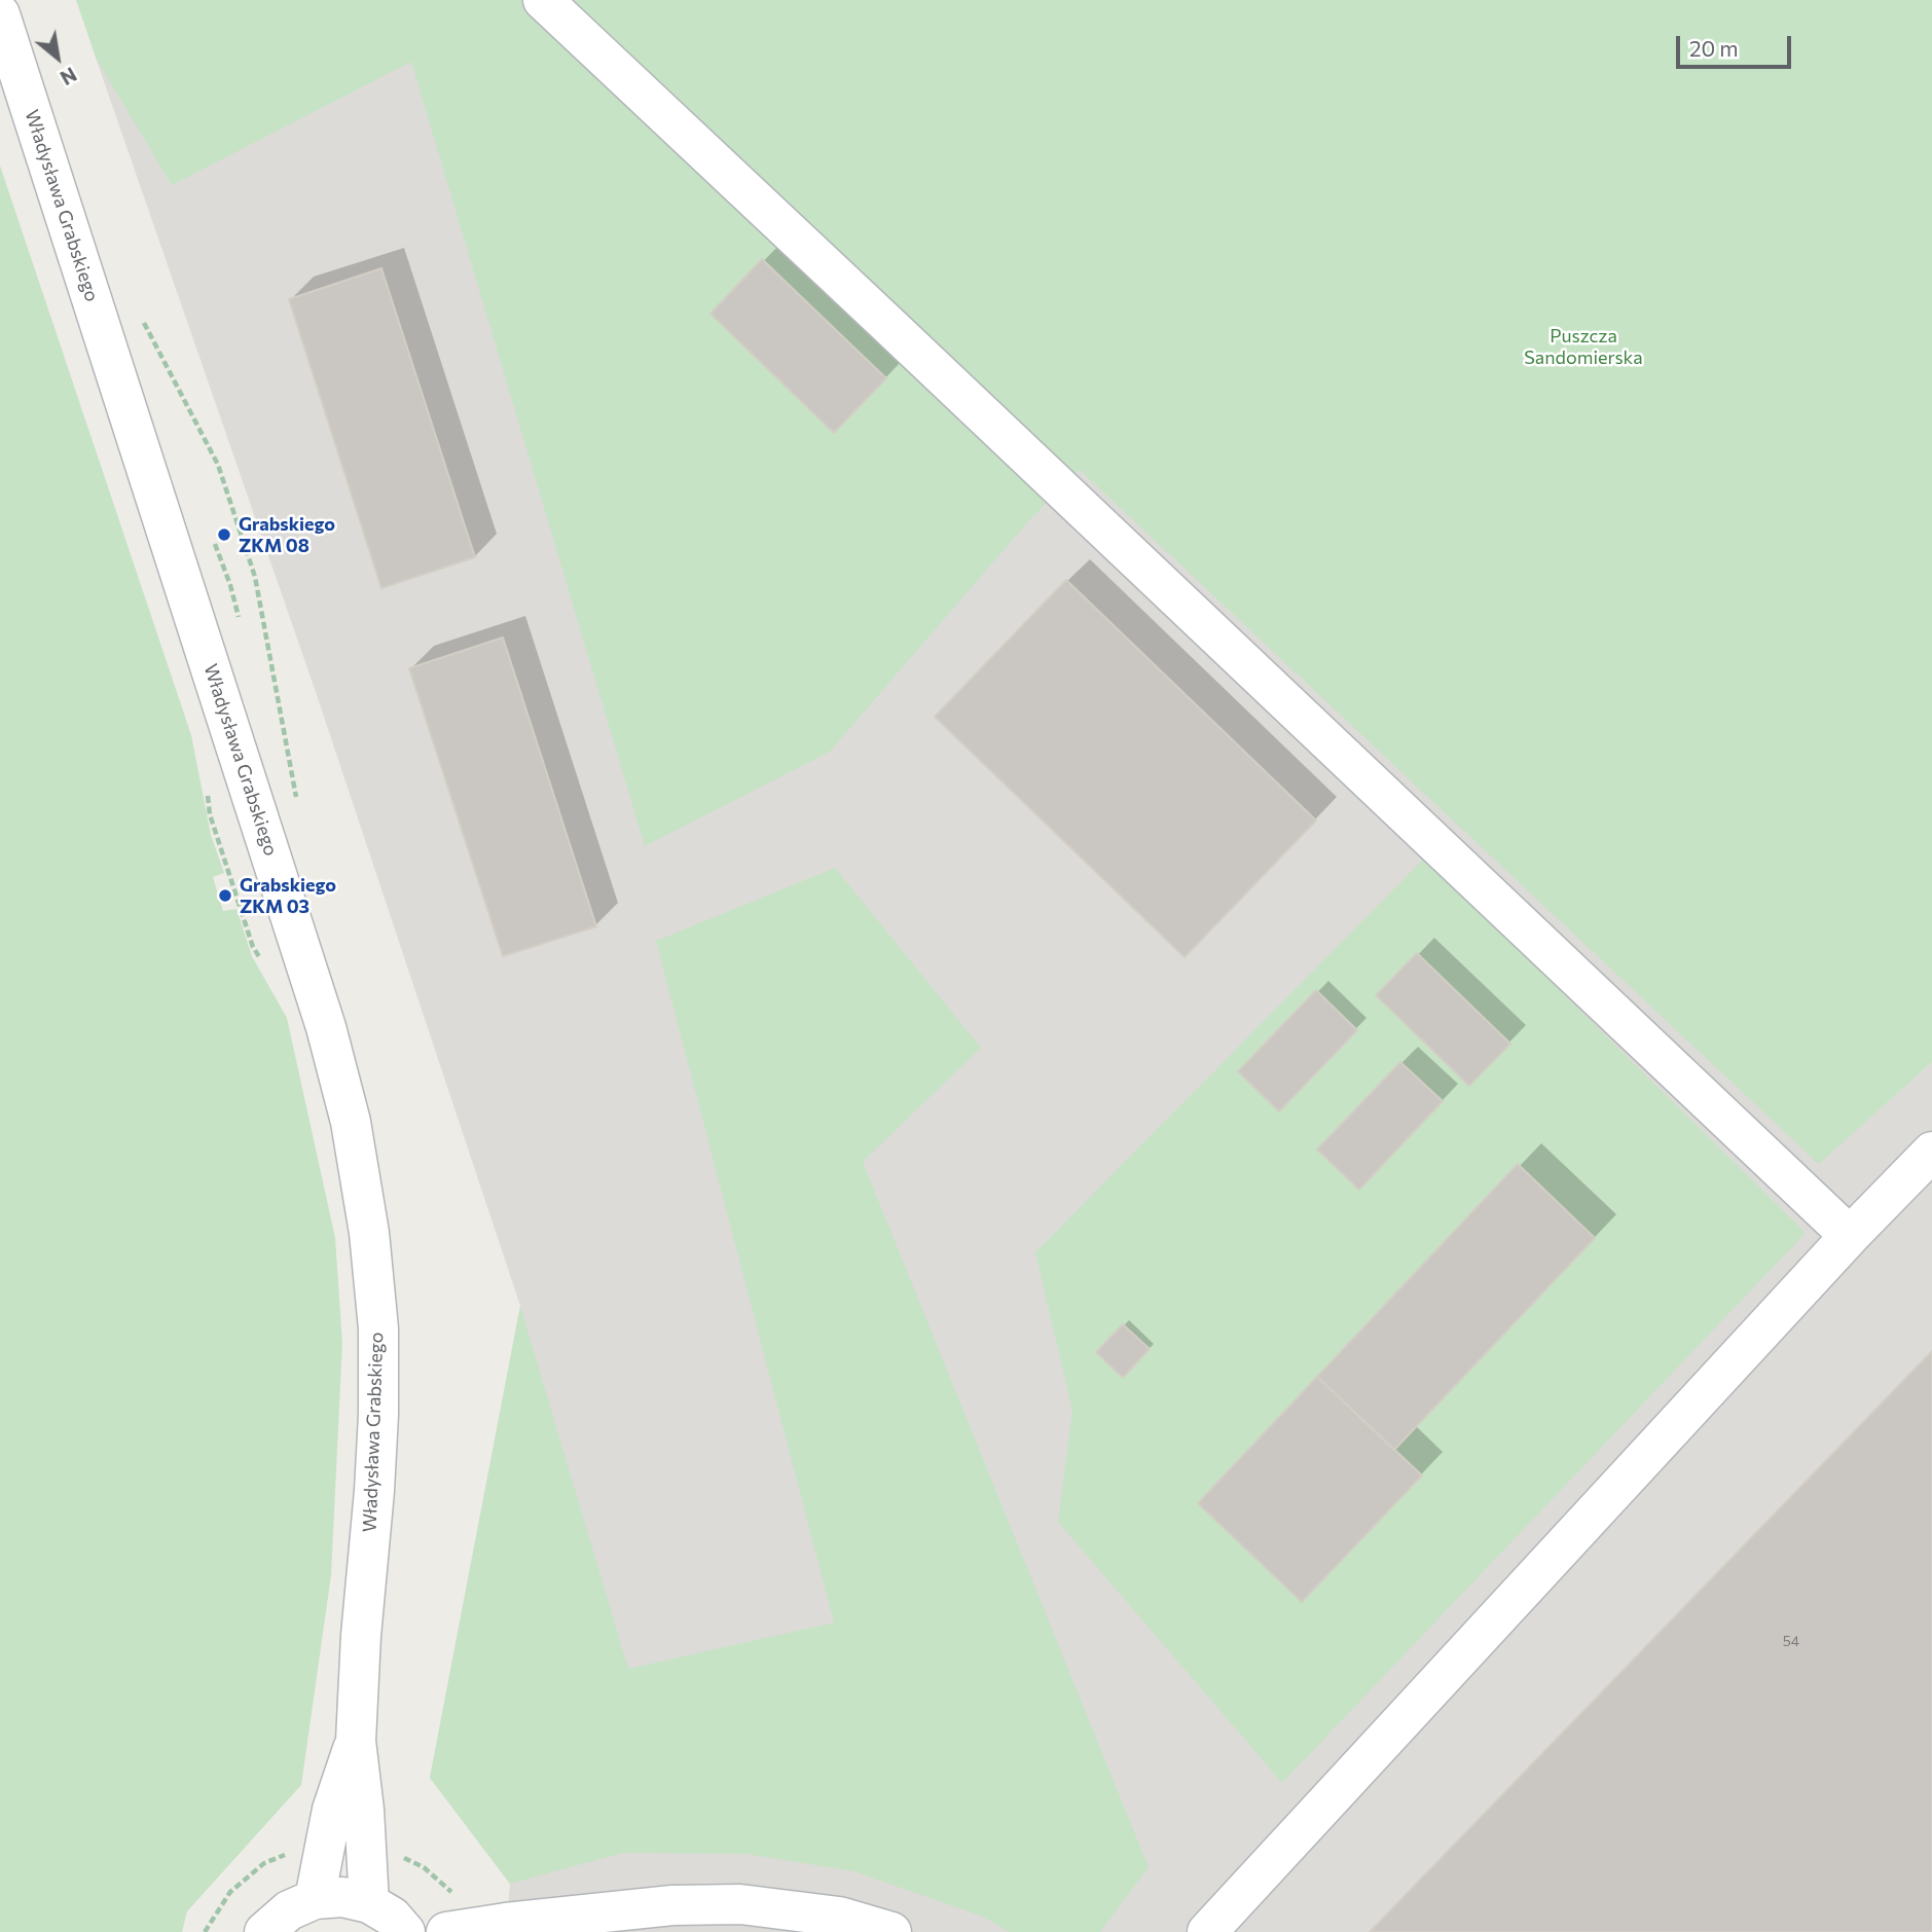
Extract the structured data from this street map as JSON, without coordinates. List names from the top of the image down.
{
  "streets": {
    "street": ["Władysława Grabskiego"]
  },
  "parks": ["Puszcza Sandomierska"],
  "places": ["Grabskiego ZKM 08", "Grabskiego ZKM 03"],
  "house_numbers": ["54"],
  "scale_bar": "20 m",
  "north": "bottom right"
}
